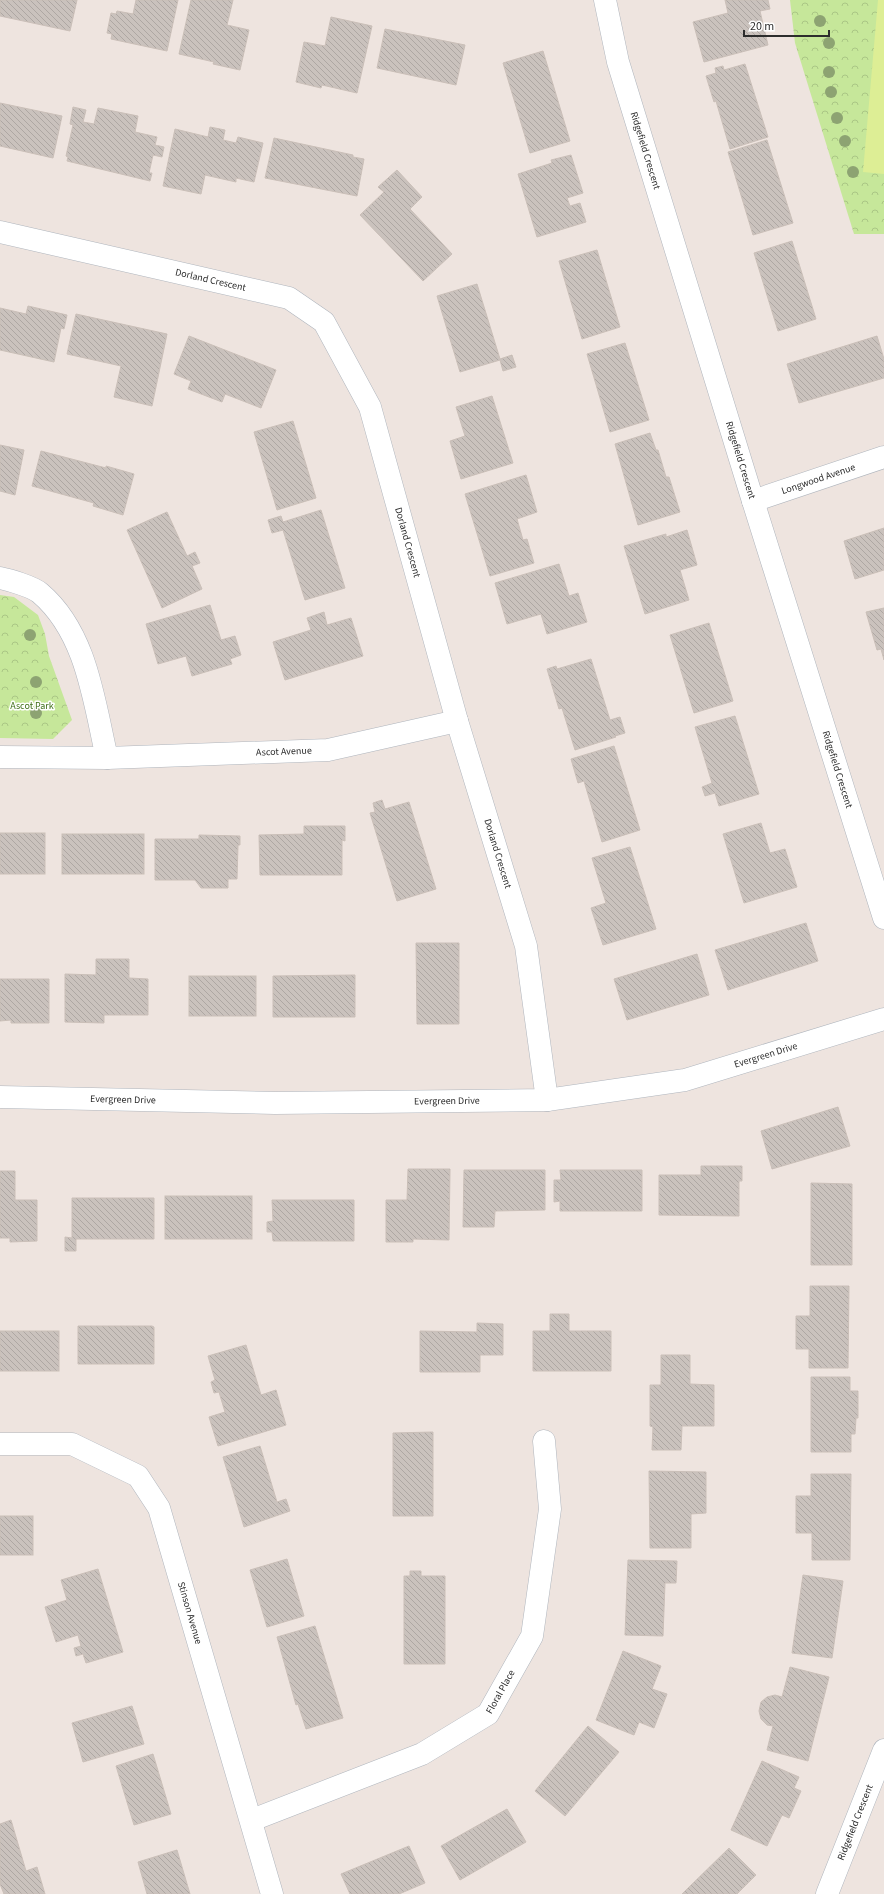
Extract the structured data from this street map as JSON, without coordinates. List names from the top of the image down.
{
  "streets": {
    "street": [
      "Ridgefield Crescent",
      "Dorland Crescent",
      "Longwood Avenue",
      "Ascot Avenue",
      "Evergreen Drive",
      "Stinson Avenue",
      "Floral Place"
    ]
  },
  "crossings": [
    ["Ridgefield Crescent", "Longwood Avenue"],
    ["Dorland Crescent", "Ascot Avenue"],
    ["Dorland Crescent", "Evergreen Drive"],
    ["Stinson Avenue", "Floral Place"]
  ],
  "parks": ["Ascot Park"],
  "scale_bar": "20 m"
}
